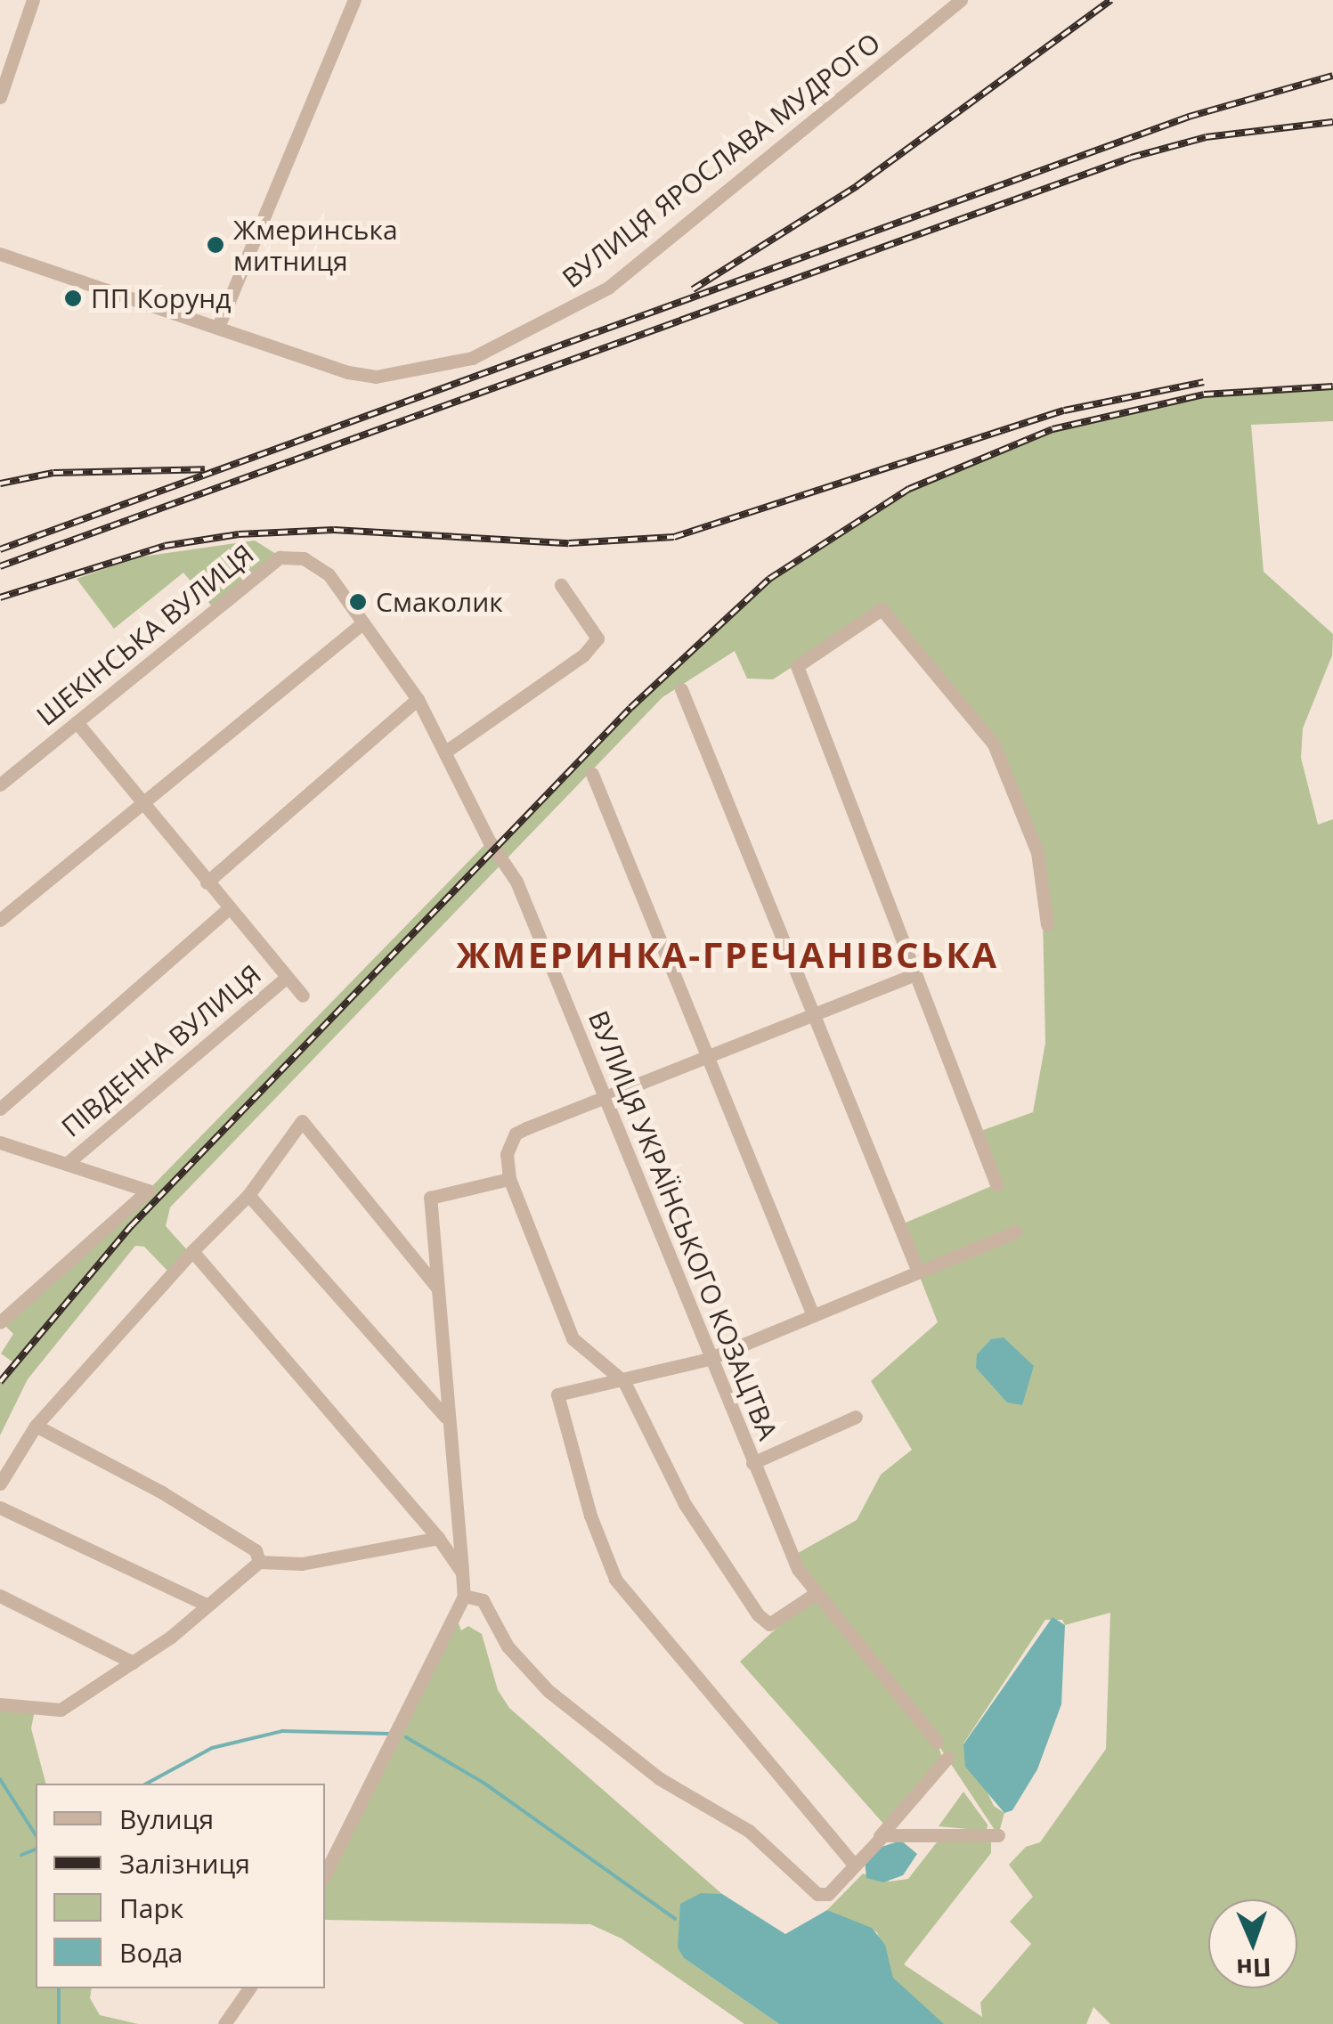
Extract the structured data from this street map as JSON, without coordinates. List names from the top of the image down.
{
  "streets": {
    "street": [
      "ВУЛИЦЯ ЯРОСЛАВА МУДРОГО",
      "ШЕКІНСЬКА ВУЛИЦЯ",
      "ПІВДЕННА ВУЛИЦЯ",
      "ВУЛИЦЯ УКРАЇНСЬКОГО КОЗАЦТВА"
    ]
  },
  "crossings": [
    ["ШЕКІНСЬКА ВУЛИЦЯ", "ВУЛИЦЯ УКРАЇНСЬКОГО КОЗАЦТВА"]
  ],
  "districts": ["ЖМЕРИНКА-ГРЕЧАНІВСЬКА"],
  "places": ["Жмеринська митниця", "ПП Корунд", "Смаколик"],
  "legend": [
    "Вулиця",
    "Залізниця",
    "Парк",
    "Вода"
  ],
  "north": "bottom"
}
